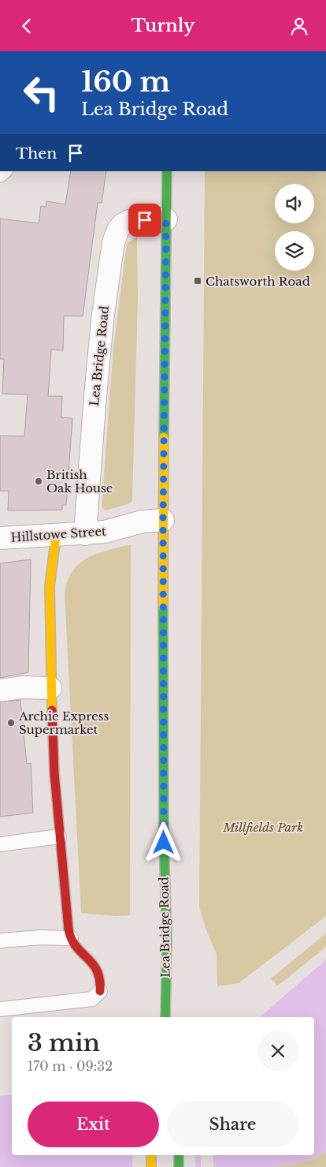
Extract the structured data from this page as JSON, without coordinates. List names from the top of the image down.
{
  "streets": {
    "main road": ["Lea Bridge Road"],
    "street": ["Hillstowe Street"]
  },
  "crossings": [
    ["Lea Bridge Road", "Hillstowe Street"]
  ],
  "parks": ["Millfields Park"],
  "places": {
    "transit": ["Chatsworth Road"],
    "other": ["British Oak House", "Archie Express Supermarket"]
  },
  "page": {
    "header": "Turnly",
    "turn": ["160 m", "Lea Bridge Road"],
    "then": "Then",
    "heading": ["3 min", "170 m · 09:32"],
    "buttons": ["Exit", "Share"]
  }
}
